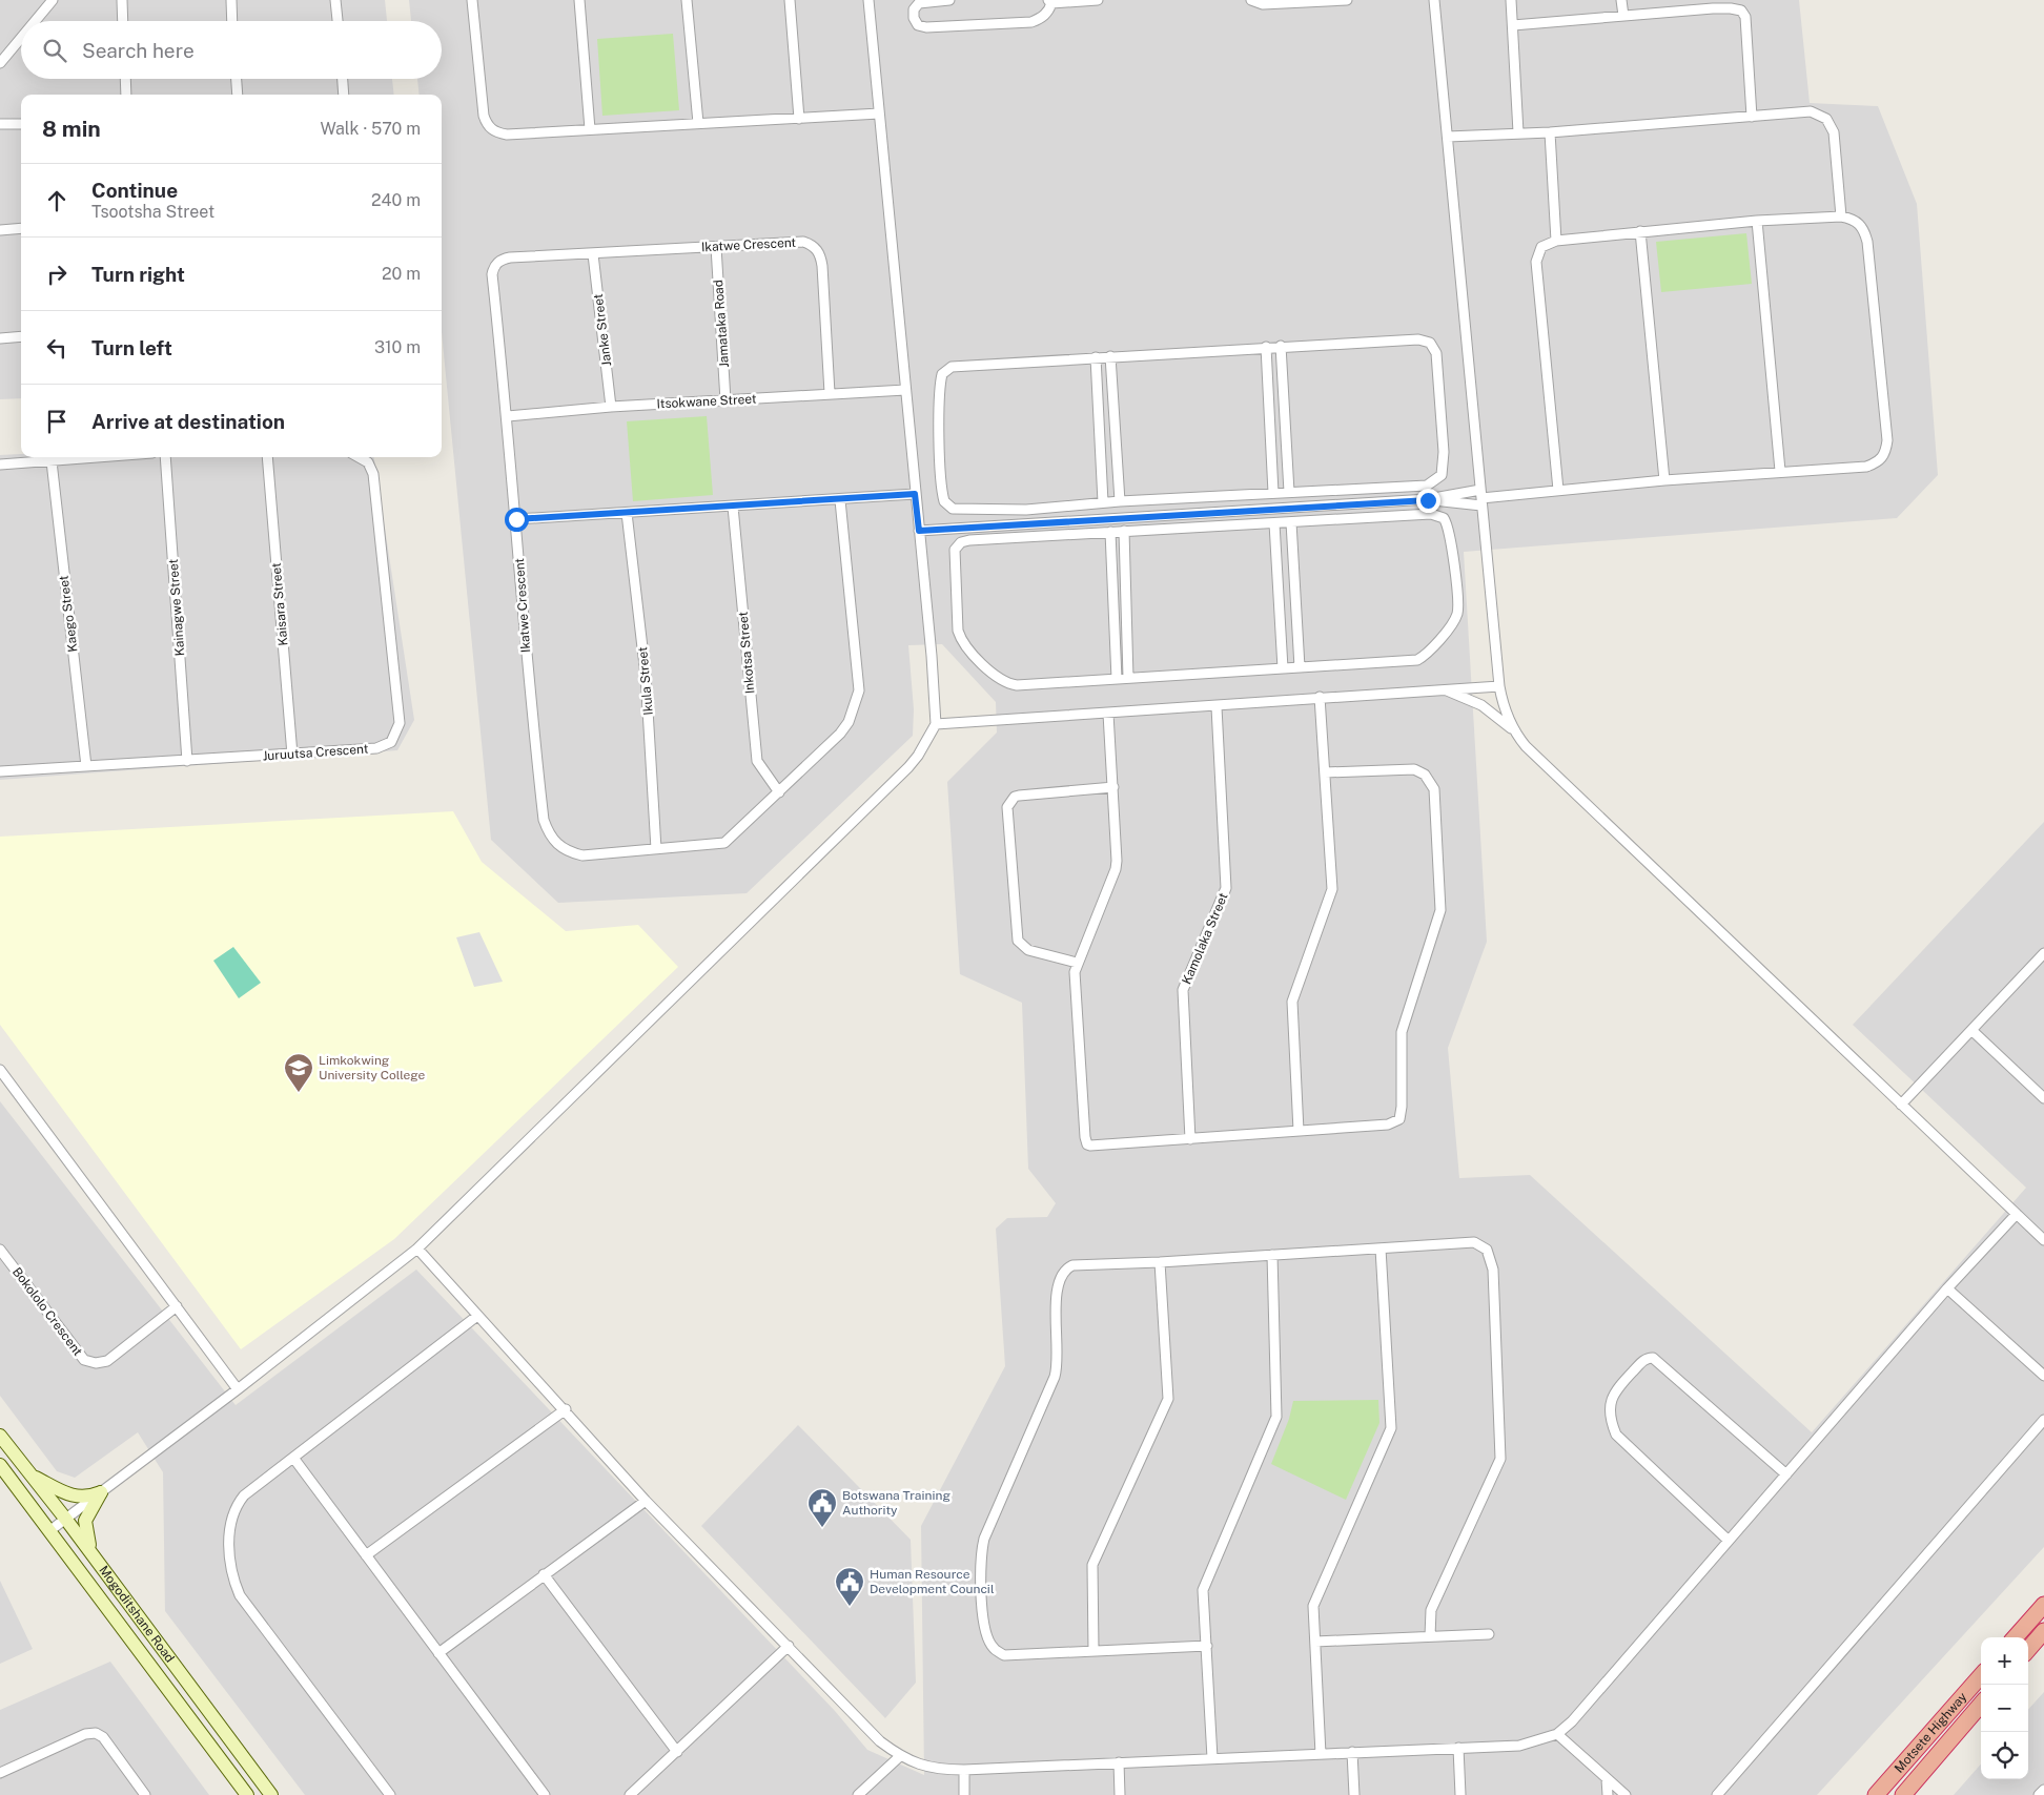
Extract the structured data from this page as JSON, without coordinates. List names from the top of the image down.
{
  "streets": {
    "highway": ["Motsete Highway"],
    "main road": ["Mogoditshane Road"],
    "street": [
      "Ikatwe Crescent",
      "Jamataka Road",
      "Janke Street",
      "Itsokwane Street",
      "Kaisara Street",
      "Kainagwe Street",
      "Kaego Street",
      "Inkotsa Street",
      "Ikula Street",
      "Juruutsa Crescent",
      "Kamolaka Street",
      "Bokololo Crescent"
    ]
  },
  "crossings": [
    ["Ikatwe Crescent", "Jamataka Road"],
    ["Ikatwe Crescent", "Janke Street"],
    ["Ikatwe Crescent", "Itsokwane Street"],
    ["Ikatwe Crescent", "Inkotsa Street"],
    ["Ikatwe Crescent", "Ikula Street"],
    ["Jamataka Road", "Itsokwane Street"],
    ["Janke Street", "Itsokwane Street"],
    ["Kaisara Street", "Juruutsa Crescent"],
    ["Kainagwe Street", "Juruutsa Crescent"],
    ["Kaego Street", "Juruutsa Crescent"]
  ],
  "places": {
    "school or university": ["Limkokwing University College"],
    "public building": ["Botswana Training Authority", "Human Resource Development Council"]
  },
  "page": {
    "search": "Search here",
    "heading": ["8 min", "Walk · 570 m"],
    "list": [
      ["Continue", "Tsootsha Street", "240 m"],
      ["Turn right", "20 m"],
      ["Turn left", "310 m"],
      "Arrive at destination"
    ],
    "map_buttons": ["+", "−"]
  }
}
